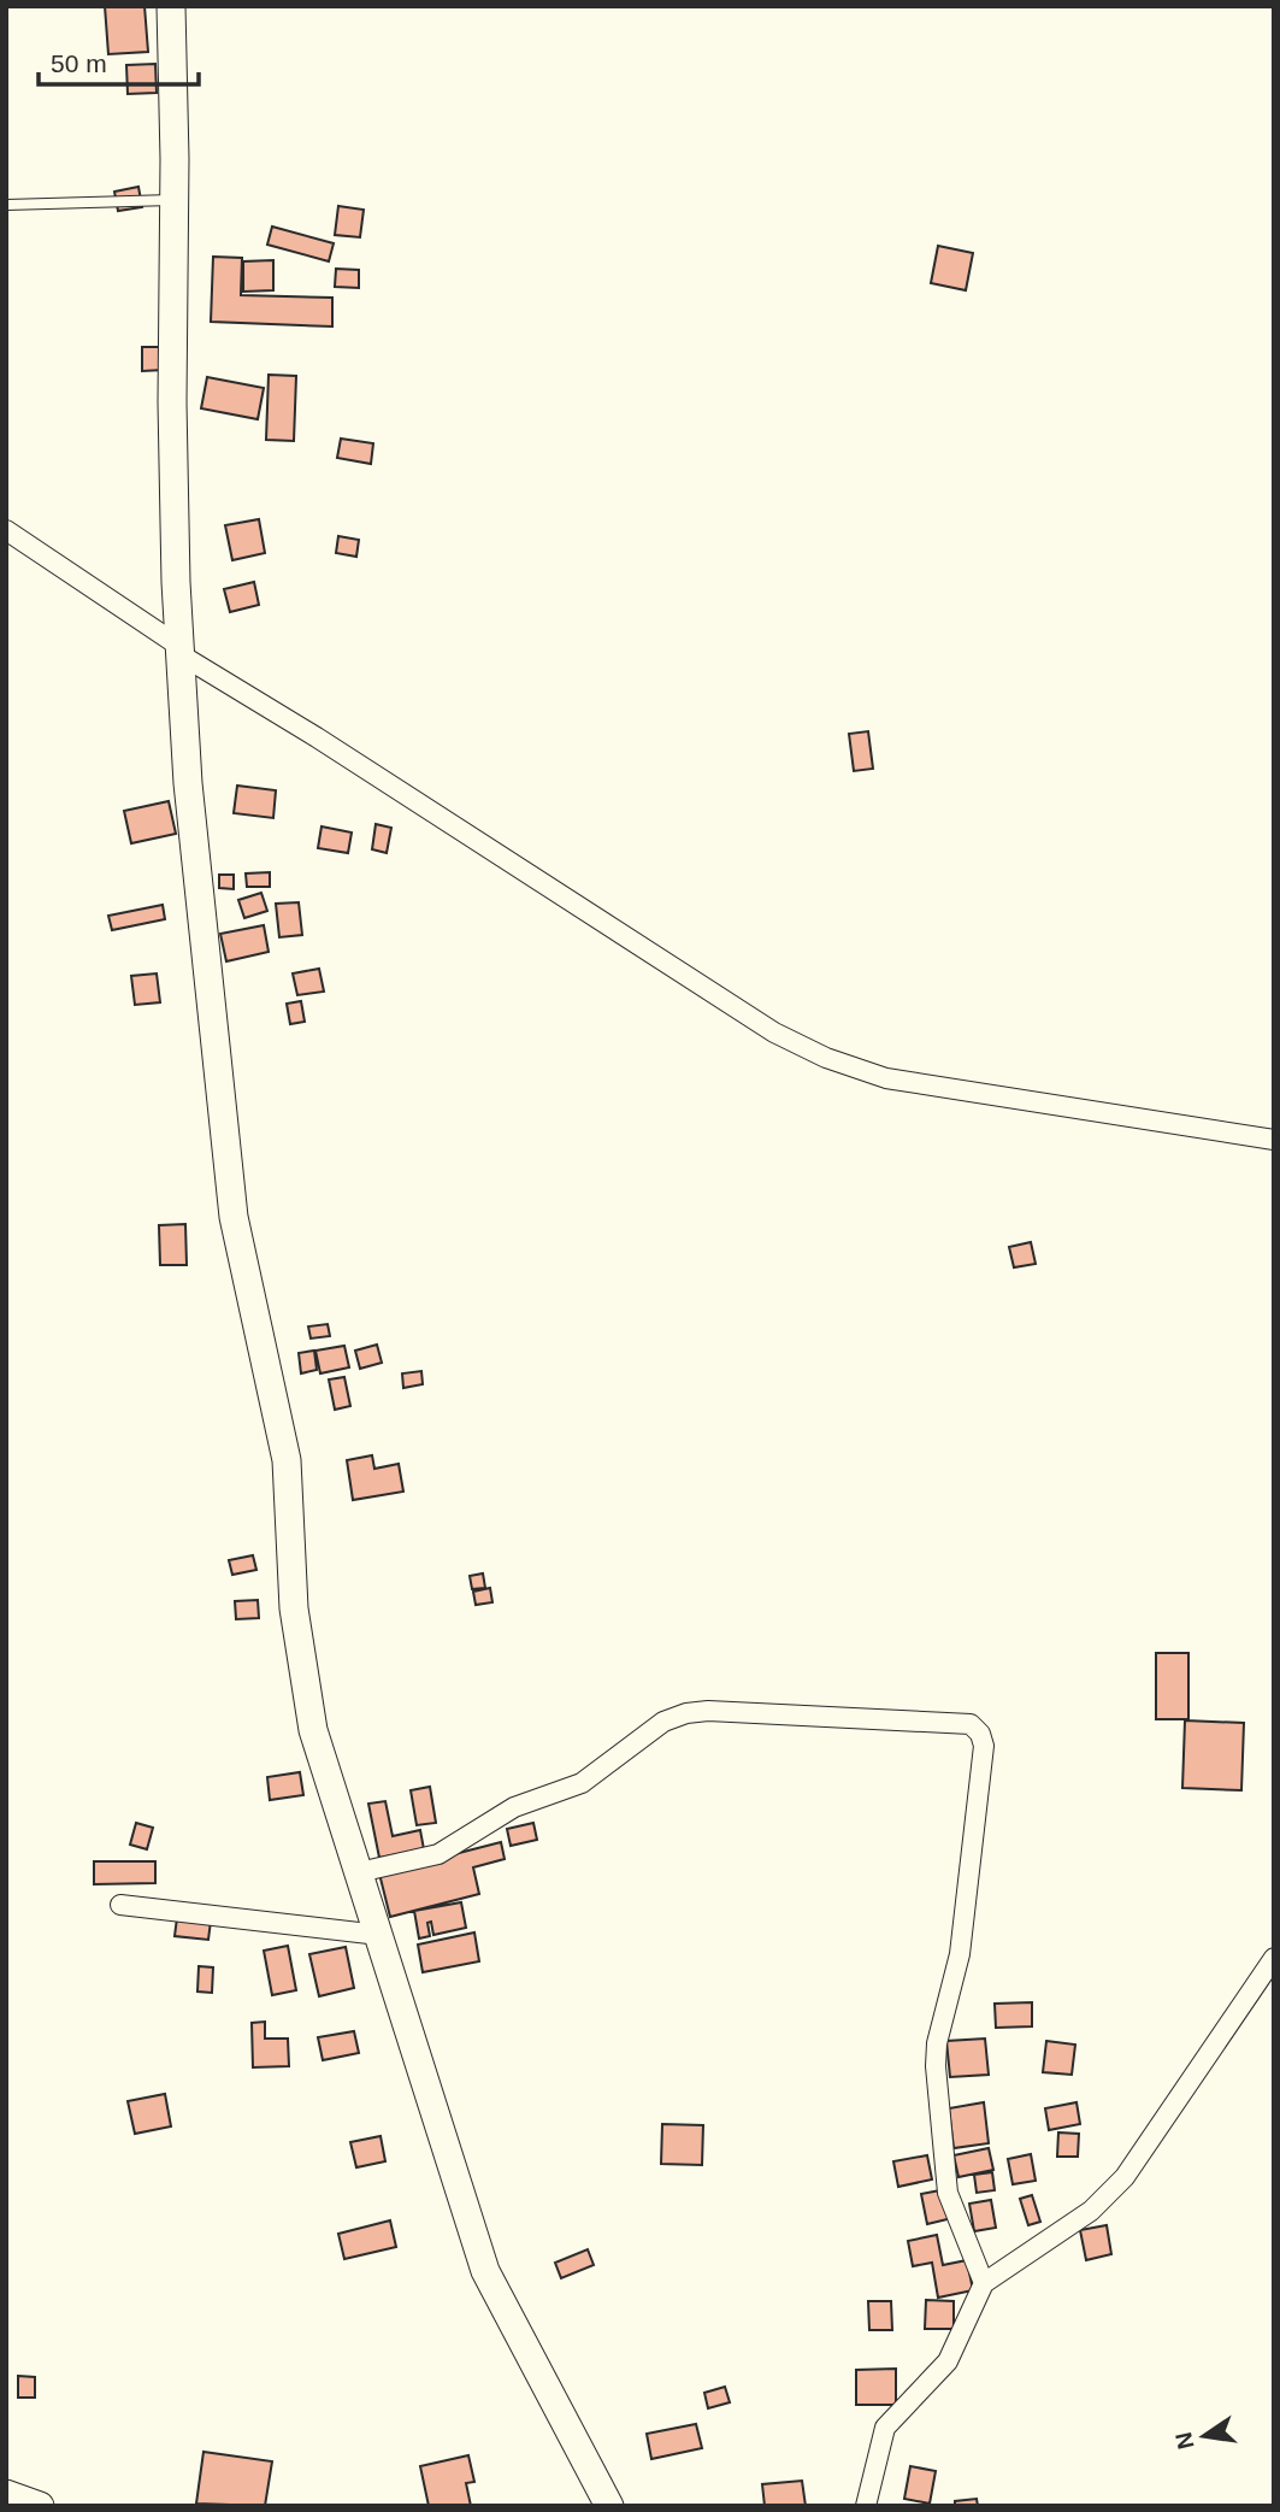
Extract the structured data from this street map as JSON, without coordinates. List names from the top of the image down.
{
  "scale_bar": "50 m",
  "north": "left"
}
